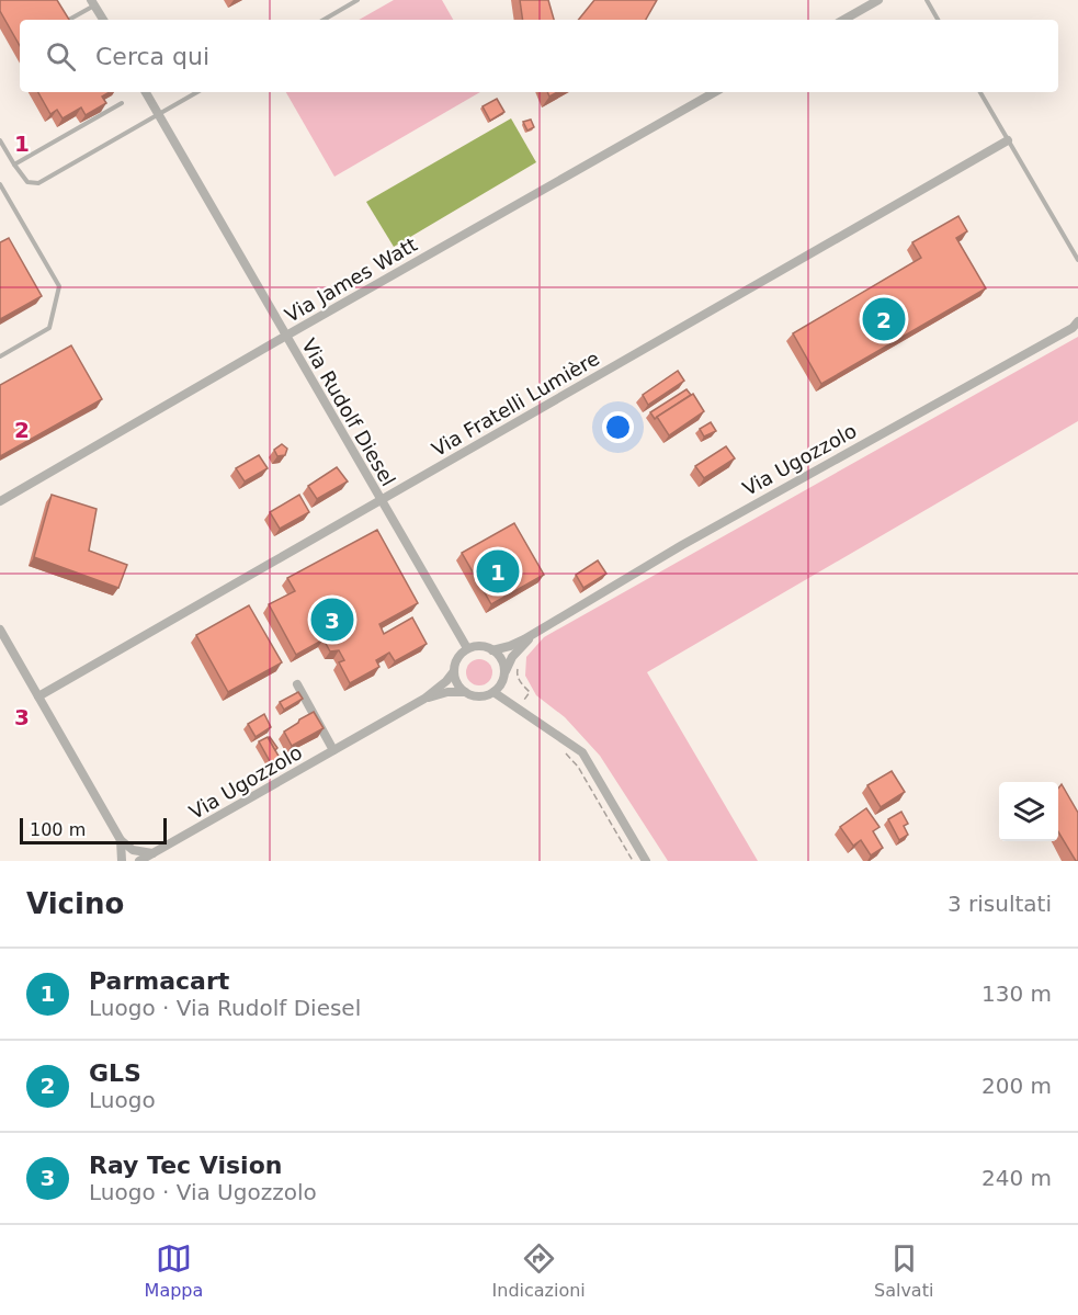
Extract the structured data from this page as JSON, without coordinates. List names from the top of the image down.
{
  "streets": {
    "street": [
      "Via James Watt",
      "Via Fratelli Lumière",
      "Via Rudolf Diesel",
      "Via Ugozzolo"
    ]
  },
  "crossings": [
    ["Via James Watt", "Via Rudolf Diesel"],
    ["Via Fratelli Lumière", "Via Rudolf Diesel"],
    ["Via Rudolf Diesel", "Via Ugozzolo"]
  ],
  "scale_bar": "100 m",
  "page": {
    "search": "Cerca qui",
    "pins": ["2", "1", "3"],
    "scale": "100 m",
    "heading": ["Vicino", "3 risultati"],
    "list": [
      {
        "mark": "1",
        "name": "Parmacart",
        "note": "Luogo · Via Rudolf Diesel",
        "value": "130 m"
      },
      {
        "mark": "2",
        "name": "GLS",
        "note": "Luogo",
        "value": "200 m"
      },
      {
        "mark": "3",
        "name": "Ray Tec Vision",
        "note": "Luogo · Via Ugozzolo",
        "value": "240 m"
      }
    ],
    "nav": ["Mappa", "Indicazioni", "Salvati"]
  },
  "grid": {
    "rows": ["1", "2", "3"]
  }
}
